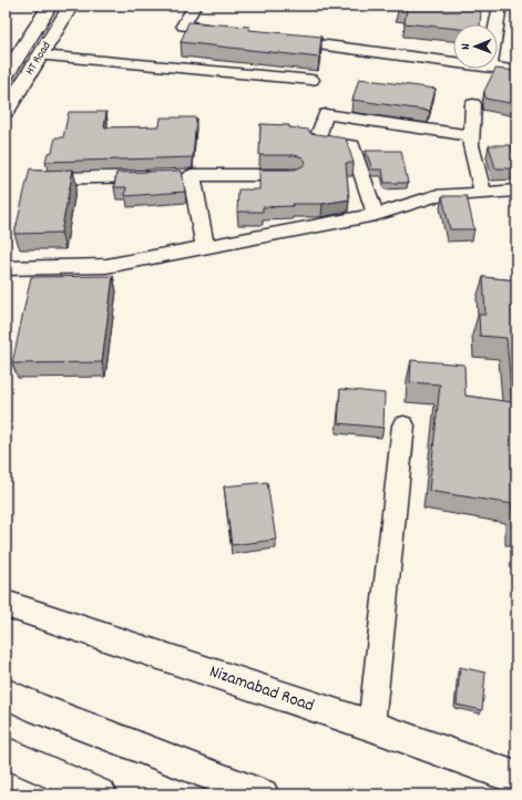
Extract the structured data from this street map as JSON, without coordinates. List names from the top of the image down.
{
  "streets": {
    "main road": ["HT Road", "Nizamabad Road"]
  },
  "north": "left"
}
